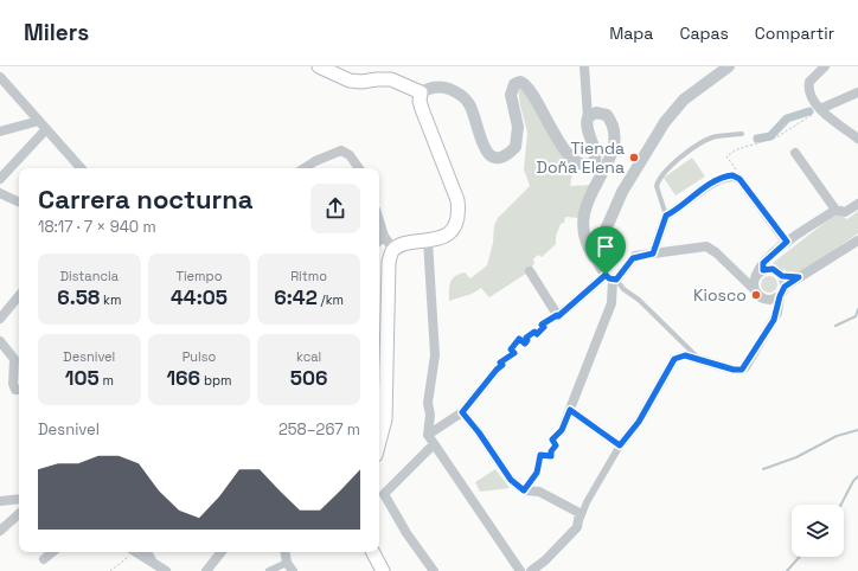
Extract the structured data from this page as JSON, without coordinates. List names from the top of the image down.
{
  "places": ["Tienda Doña Elena", "Kiosco"],
  "page": {
    "header": "Milers",
    "nav": ["Mapa", "Capas", "Compartir"],
    "heading": ["Carrera nocturna", "18:17 · 7 × 940 m"],
    "stats": [
      ["Distancia", "6.58 km"],
      ["Tiempo", "44:05"],
      ["Ritmo", "6:42 /km"],
      ["Desnivel", "105 m"],
      ["Pulso", "166 bpm"],
      ["kcal", "506"]
    ],
    "chart": ["Desnivel", "258–267 m"]
  }
}
